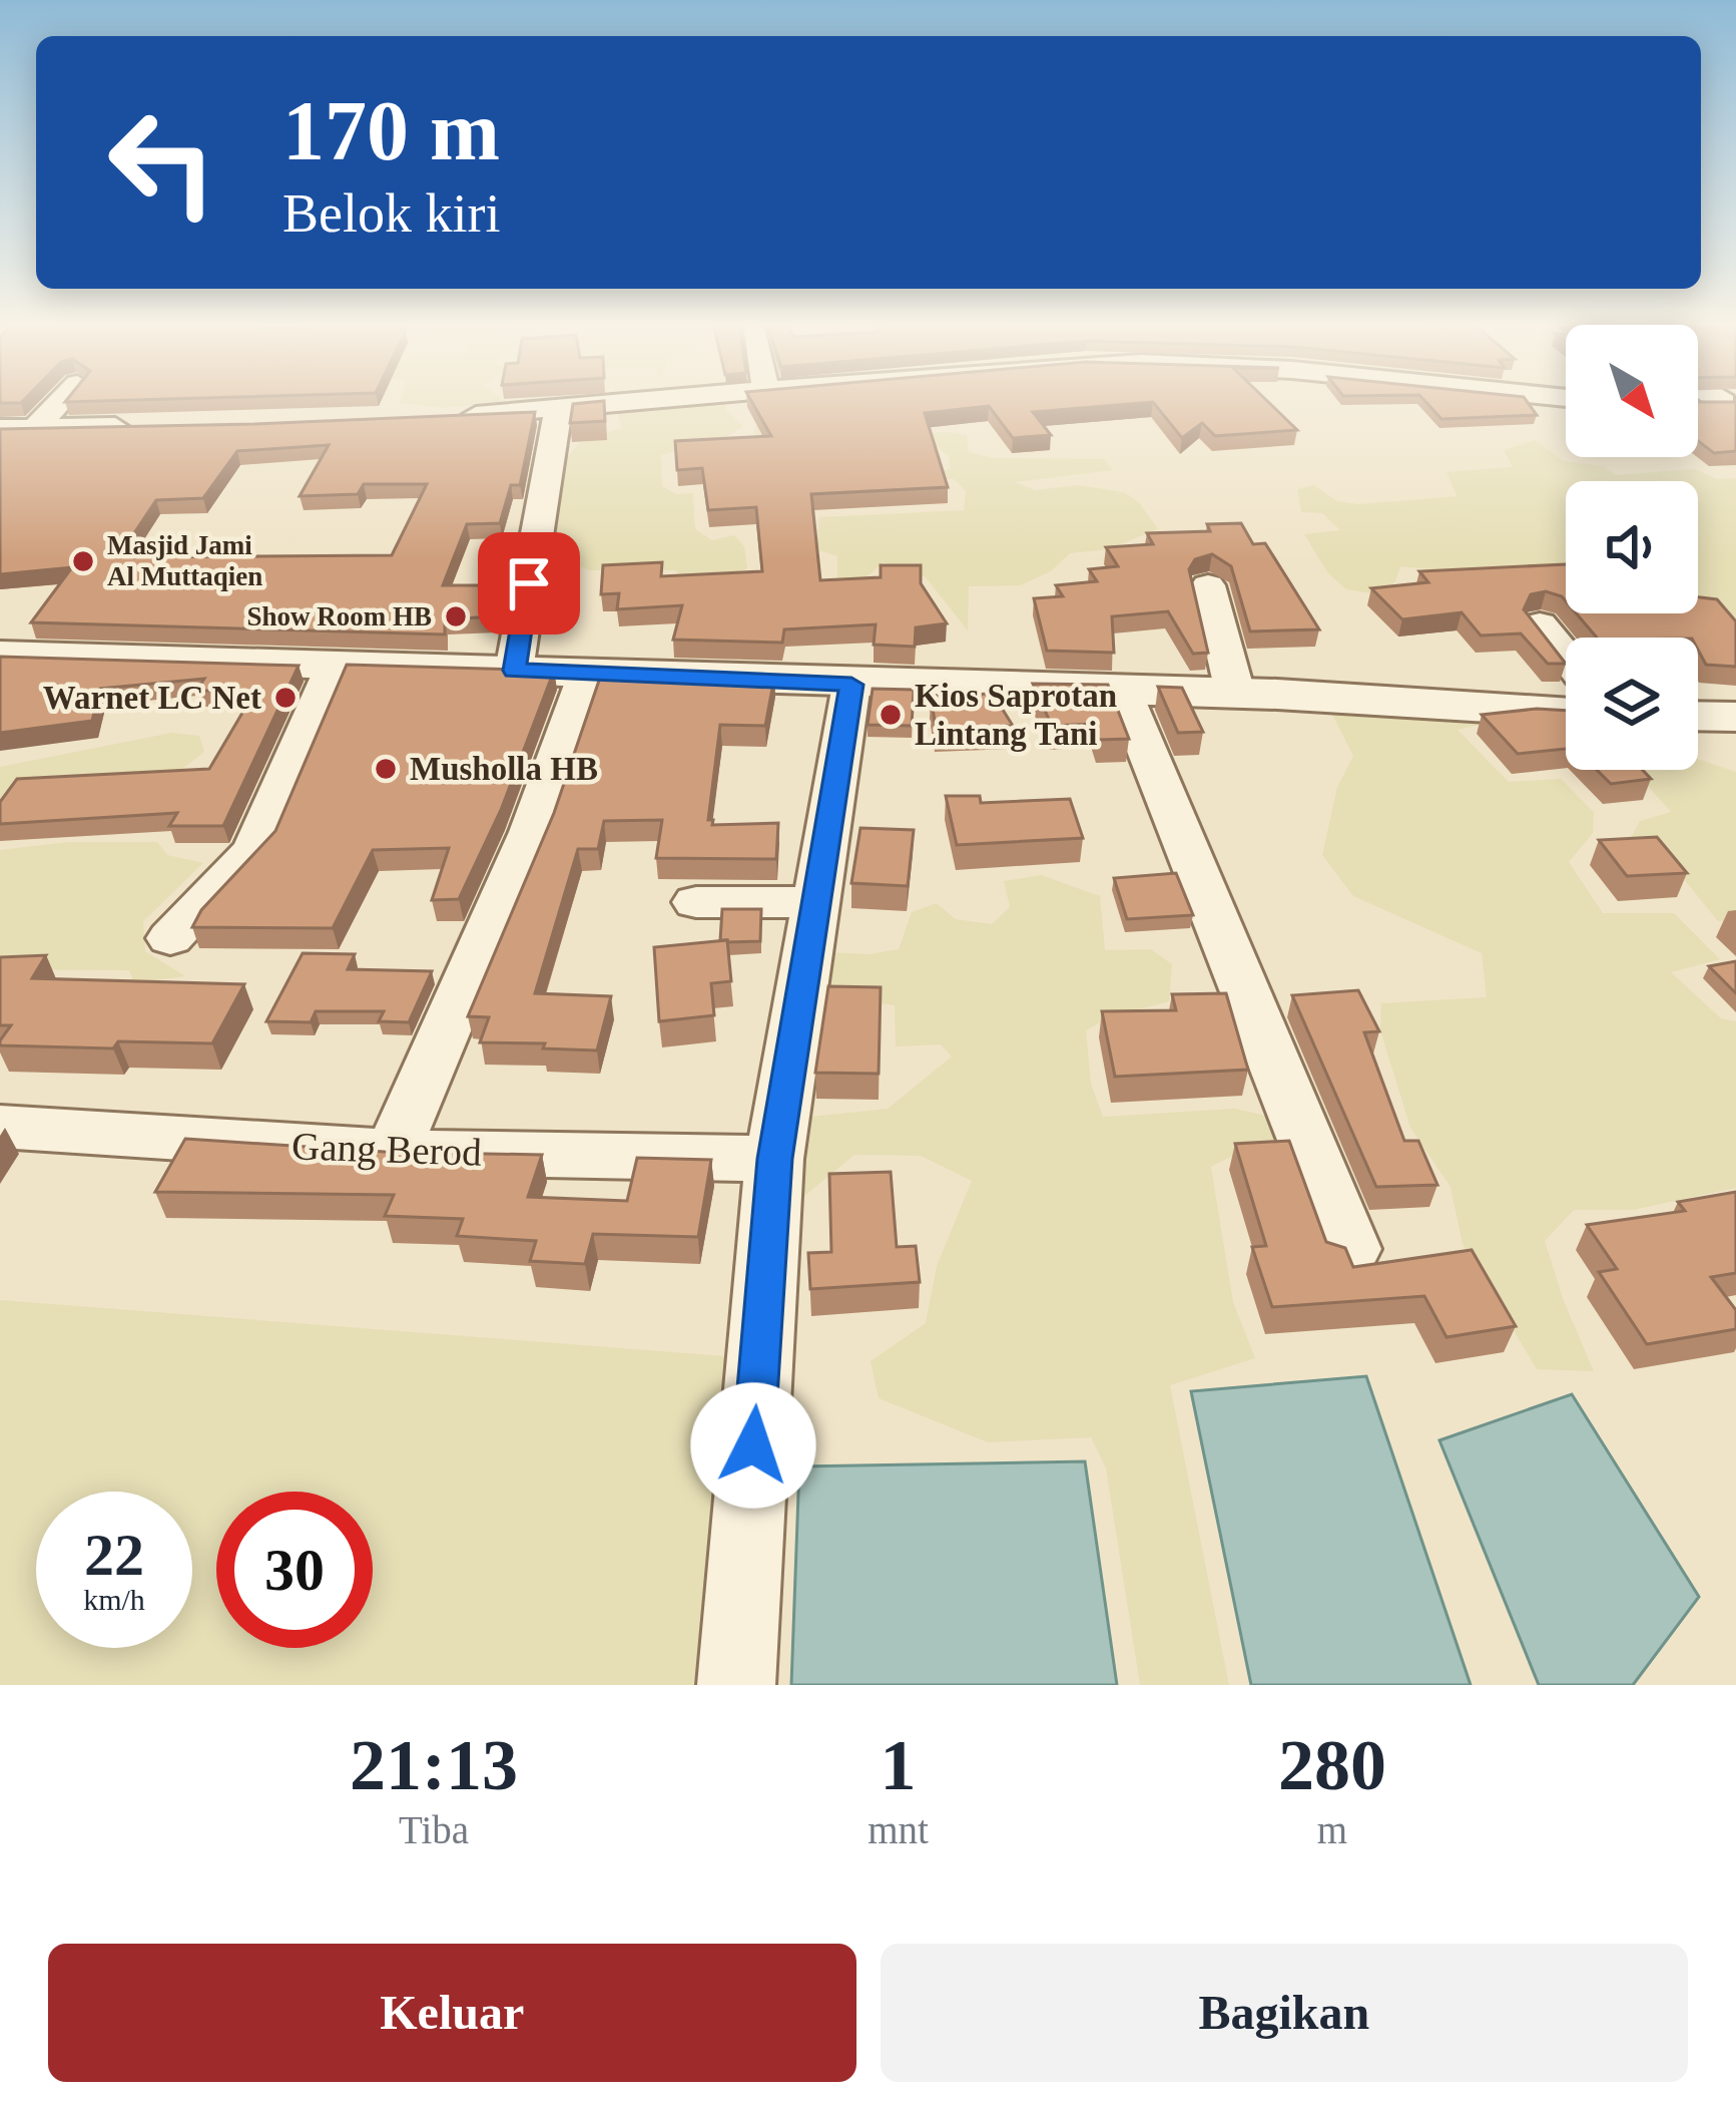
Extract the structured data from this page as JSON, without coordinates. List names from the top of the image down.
{
  "streets": {
    "street": ["Gang Berod"]
  },
  "places": [
    "Masjid Jami Al Muttaqien",
    "Show Room HB",
    "Warnet LC Net",
    "Kios Saprotan Lintang Tani",
    "Musholla HB"
  ],
  "north": "bottom right",
  "page": {
    "turn": ["170 m", "Belok kiri"],
    "speed": "22 km/h",
    "limit": "30",
    "eta": [
      "21:13",
      "Tiba",
      "1",
      "mnt",
      "280",
      "m"
    ],
    "buttons": ["Keluar", "Bagikan"]
  }
}
